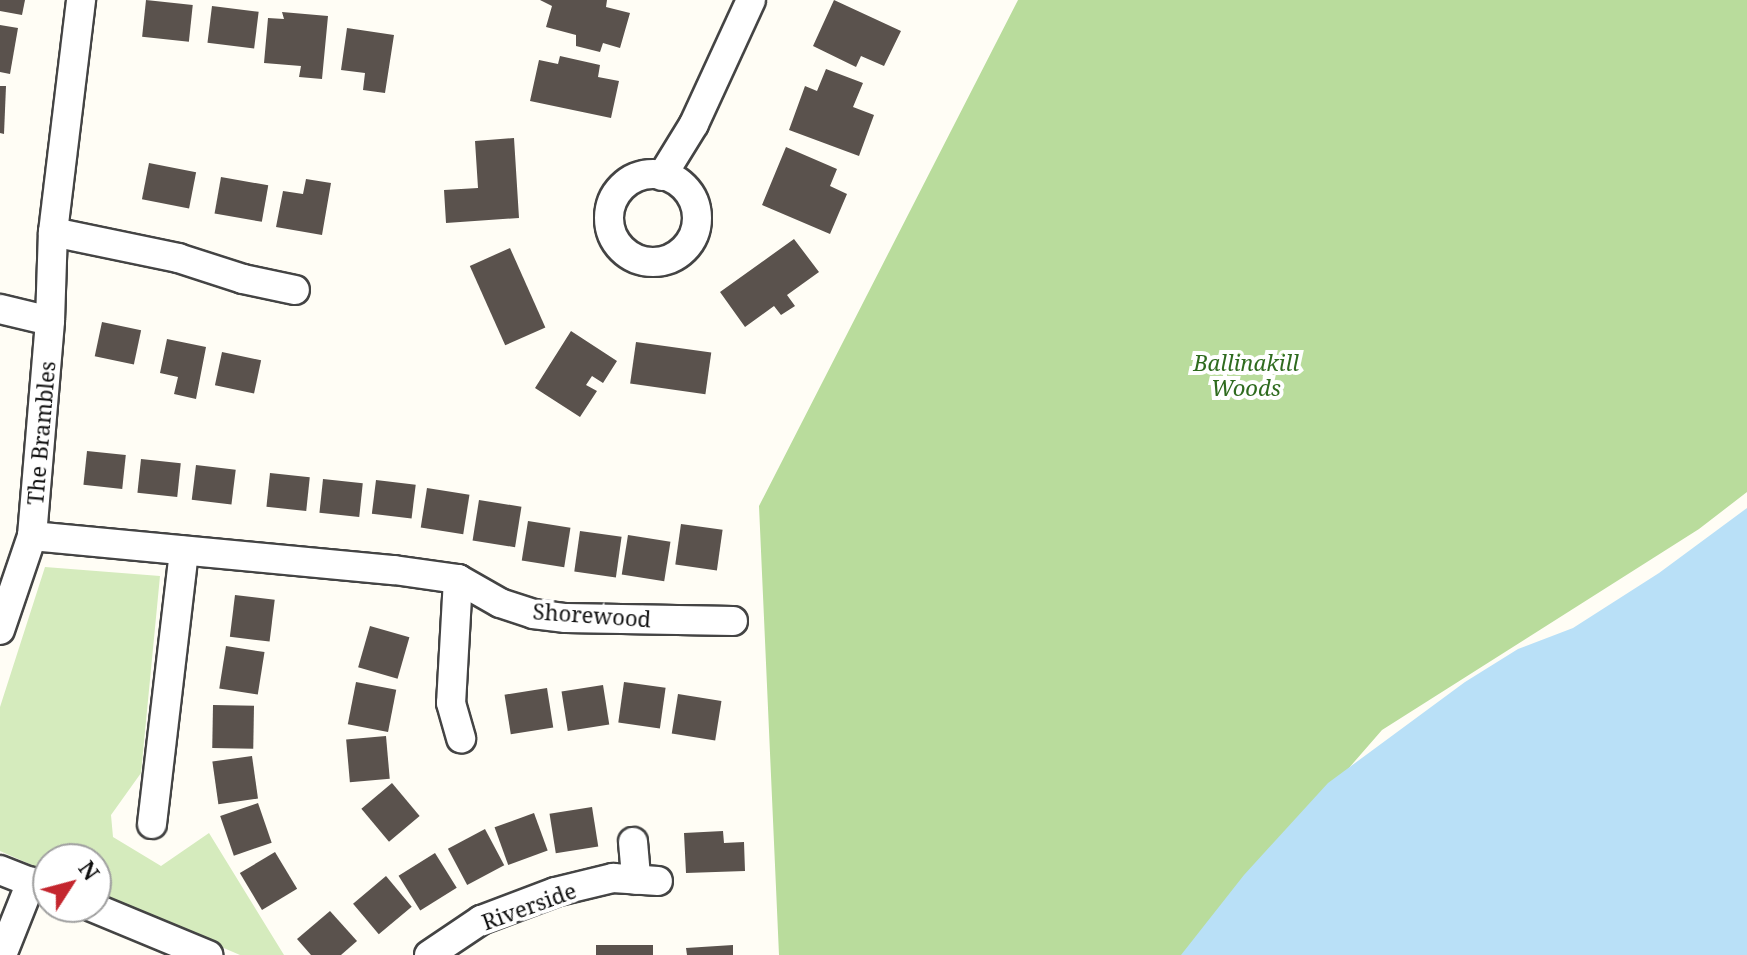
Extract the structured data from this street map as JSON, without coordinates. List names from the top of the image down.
{
  "streets": {
    "street": ["The Brambles", "Shorewood", "Riverside"]
  },
  "crossings": [
    ["The Brambles", "Shorewood"]
  ],
  "parks": ["Ballinakill Woods"],
  "north": "top right"
}
